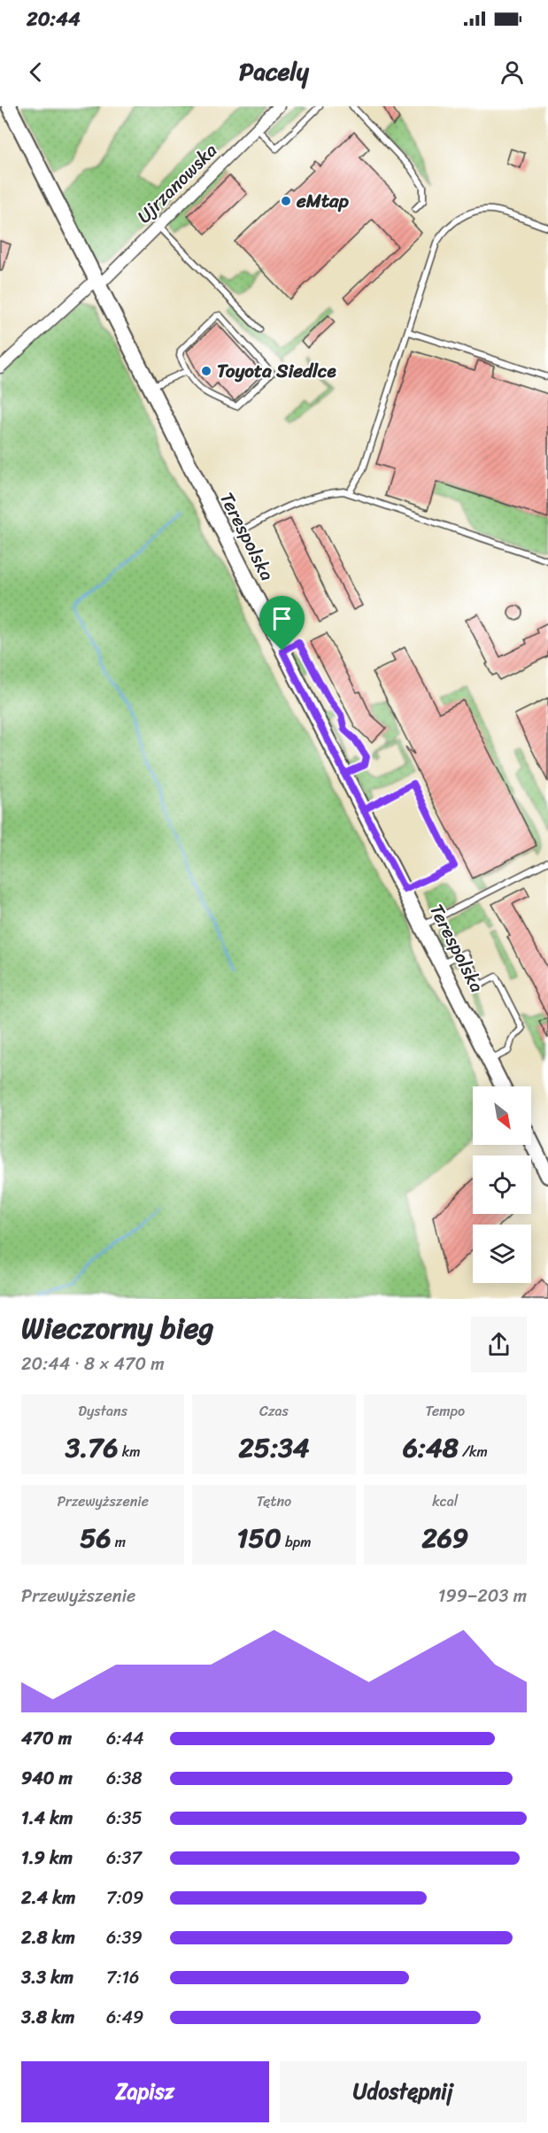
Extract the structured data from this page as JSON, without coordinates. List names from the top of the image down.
{
  "streets": {
    "street": ["Ujrzanowska", "Terespolska"]
  },
  "crossings": [
    ["Ujrzanowska", "Terespolska"]
  ],
  "places": ["eMtap", "Toyota Siedlce"],
  "north": "bottom right",
  "page": {
    "status": "20:44",
    "header": "Pacely",
    "heading": ["Wieczorny bieg", "20:44 · 8 × 470 m"],
    "stats": [
      ["Dystans", "3.76 km"],
      ["Czas", "25:34"],
      ["Tempo", "6:48 /km"],
      ["Przewyższenie", "56 m"],
      ["Tętno", "150 bpm"],
      ["kcal", "269"]
    ],
    "chart": ["Przewyższenie", "199–203 m"],
    "list": [
      {
        "name": "470 m",
        "note": "6:44"
      },
      {
        "name": "940 m",
        "note": "6:38"
      },
      {
        "name": "1.4 km",
        "note": "6:35"
      },
      {
        "name": "1.9 km",
        "note": "6:37"
      },
      {
        "name": "2.4 km",
        "note": "7:09"
      },
      {
        "name": "2.8 km",
        "note": "6:39"
      },
      {
        "name": "3.3 km",
        "note": "7:16"
      },
      {
        "name": "3.8 km",
        "note": "6:49"
      }
    ],
    "buttons": ["Zapisz", "Udostępnij"]
  }
}
